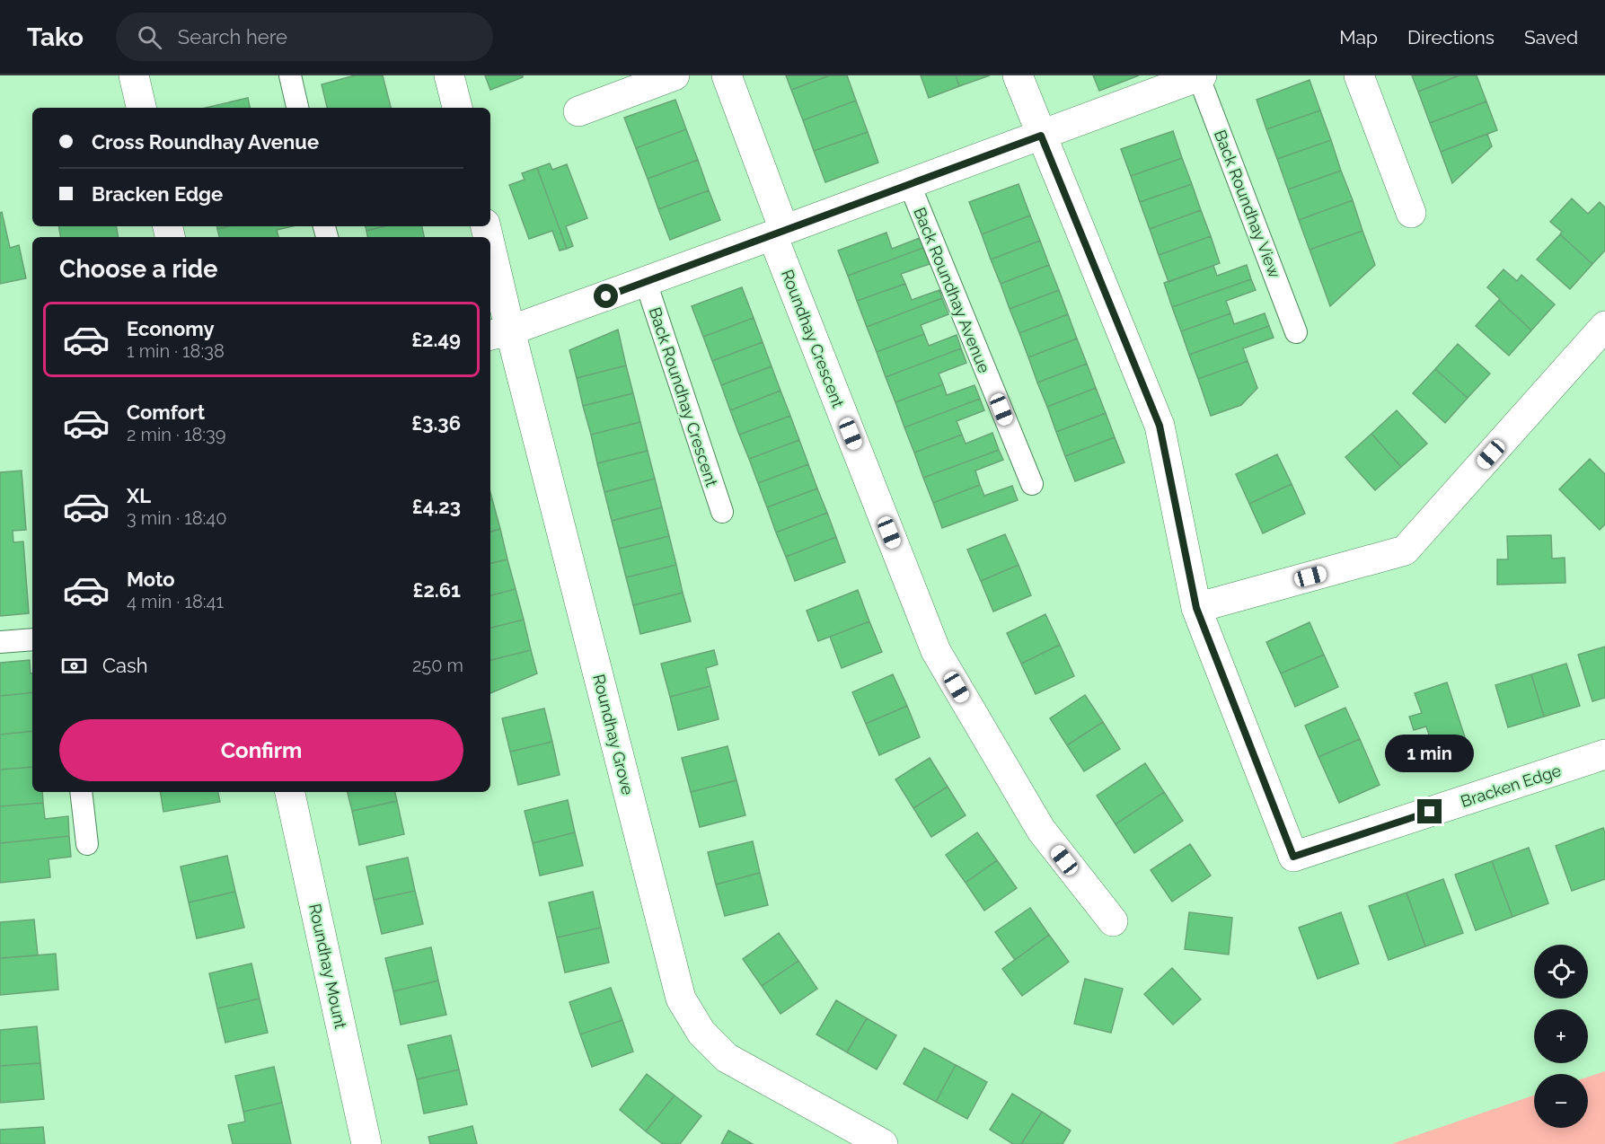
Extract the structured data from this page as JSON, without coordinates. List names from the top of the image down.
{
  "streets": {
    "street": [
      "Roundhay Crescent",
      "Roundhay Grove",
      "Bracken Edge",
      "Roundhay Mount"
    ],
    "lane": ["Back Roundhay View", "Back Roundhay Avenue", "Back Roundhay Crescent"]
  },
  "page": {
    "header": "Tako",
    "search": "Search here",
    "nav": ["Map", "Directions", "Saved"],
    "banner": ["Cross Roundhay Avenue", "Bracken Edge"],
    "heading": "Choose a ride",
    "list": [
      {
        "name": "Economy",
        "note": "1 min · 18:38",
        "value": "£2.49"
      },
      {
        "name": "Comfort",
        "note": "2 min · 18:39",
        "value": "£3.36"
      },
      {
        "name": "XL",
        "note": "3 min · 18:40",
        "value": "£4.23"
      },
      {
        "name": "Moto",
        "note": "4 min · 18:41",
        "value": "£2.61"
      }
    ],
    "pay": ["Cash", "250 m"],
    "buttons": "Confirm",
    "bubble": "1 min",
    "map_buttons": ["+", "−"]
  }
}
